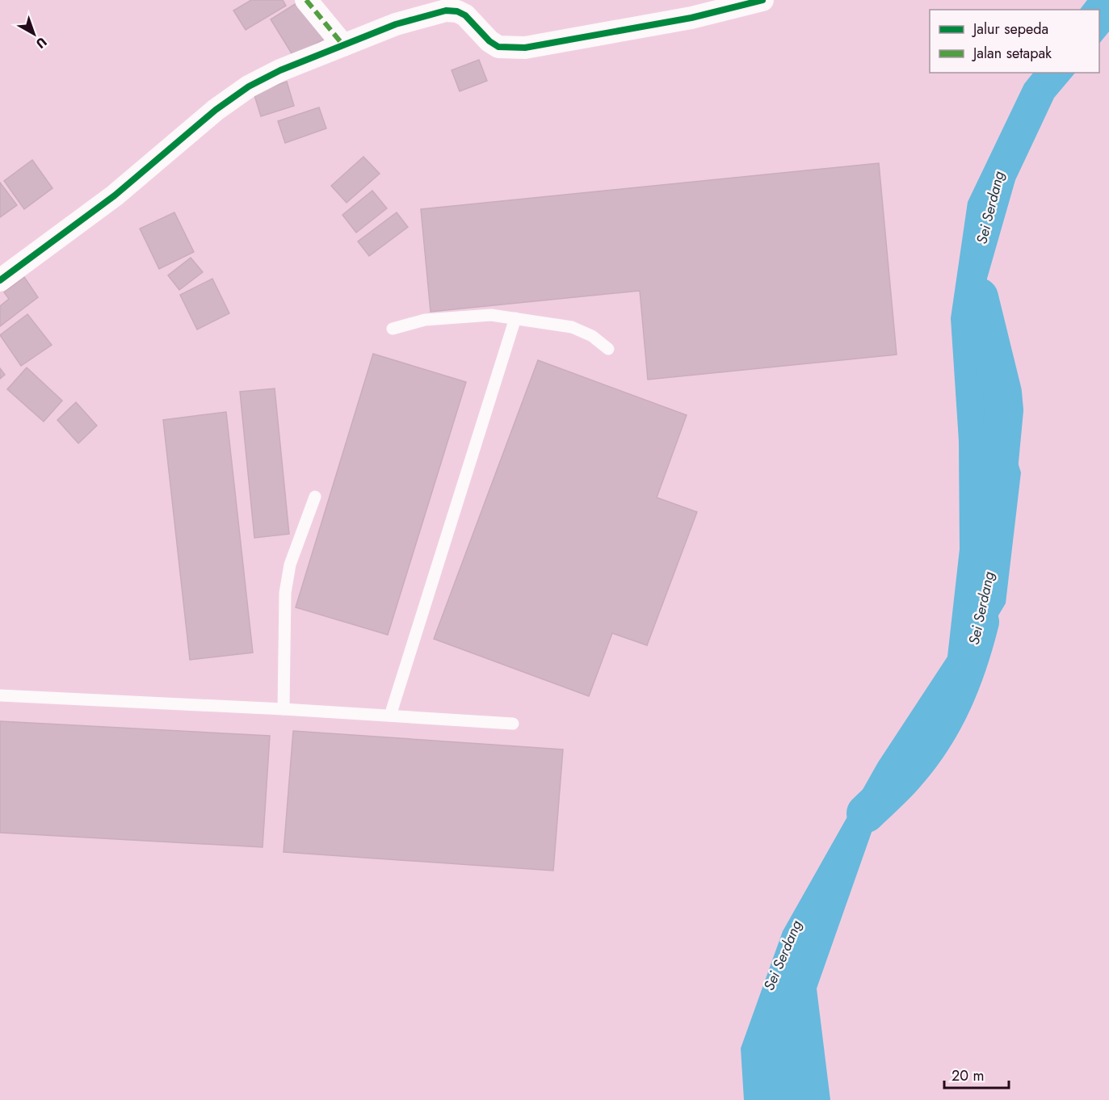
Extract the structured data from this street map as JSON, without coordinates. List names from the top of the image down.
{
  "water": ["Sei Serdang"],
  "legend": ["Jalur sepeda", "Jalan setapak"],
  "scale_bar": "20 m",
  "north": "bottom right"
}
